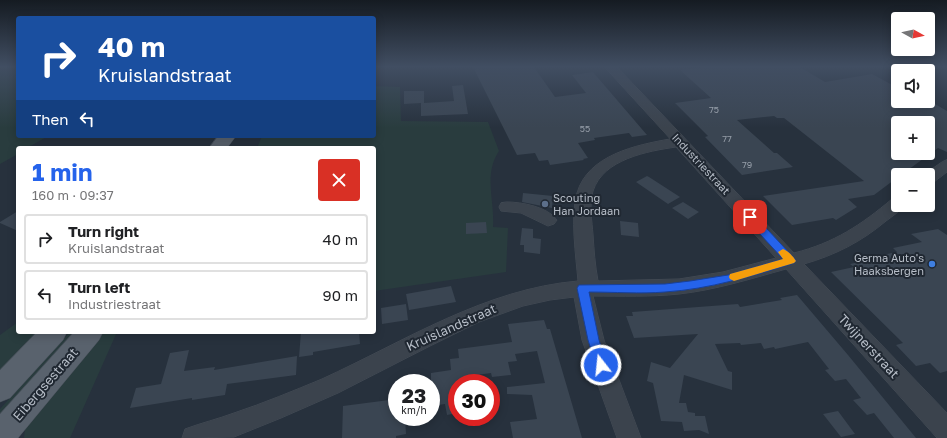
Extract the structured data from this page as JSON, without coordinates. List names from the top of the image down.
{
  "streets": {
    "main road": ["Eibergsestraat"],
    "street": ["Industriestraat", "Kruislandstraat", "Twijnerstraat"]
  },
  "crossings": [
    ["Industriestraat", "Kruislandstraat"],
    ["Industriestraat", "Twijnerstraat"],
    ["Kruislandstraat", "Twijnerstraat"]
  ],
  "places": ["Scouting Han Jordaan", "Germa Auto's Haaksbergen"],
  "house_numbers": [
    "75",
    "55",
    "77",
    "79"
  ],
  "north": "right",
  "page": {
    "map_buttons": ["+", "−"],
    "turn": ["40 m", "Kruislandstraat"],
    "then": "Then",
    "heading": ["1 min", "160 m · 09:37"],
    "list": [
      {
        "name": "Turn right",
        "note": "Kruislandstraat",
        "value": "40 m"
      },
      {
        "name": "Turn left",
        "note": "Industriestraat",
        "value": "90 m"
      }
    ],
    "speed": "23 km/h",
    "limit": "30"
  }
}
